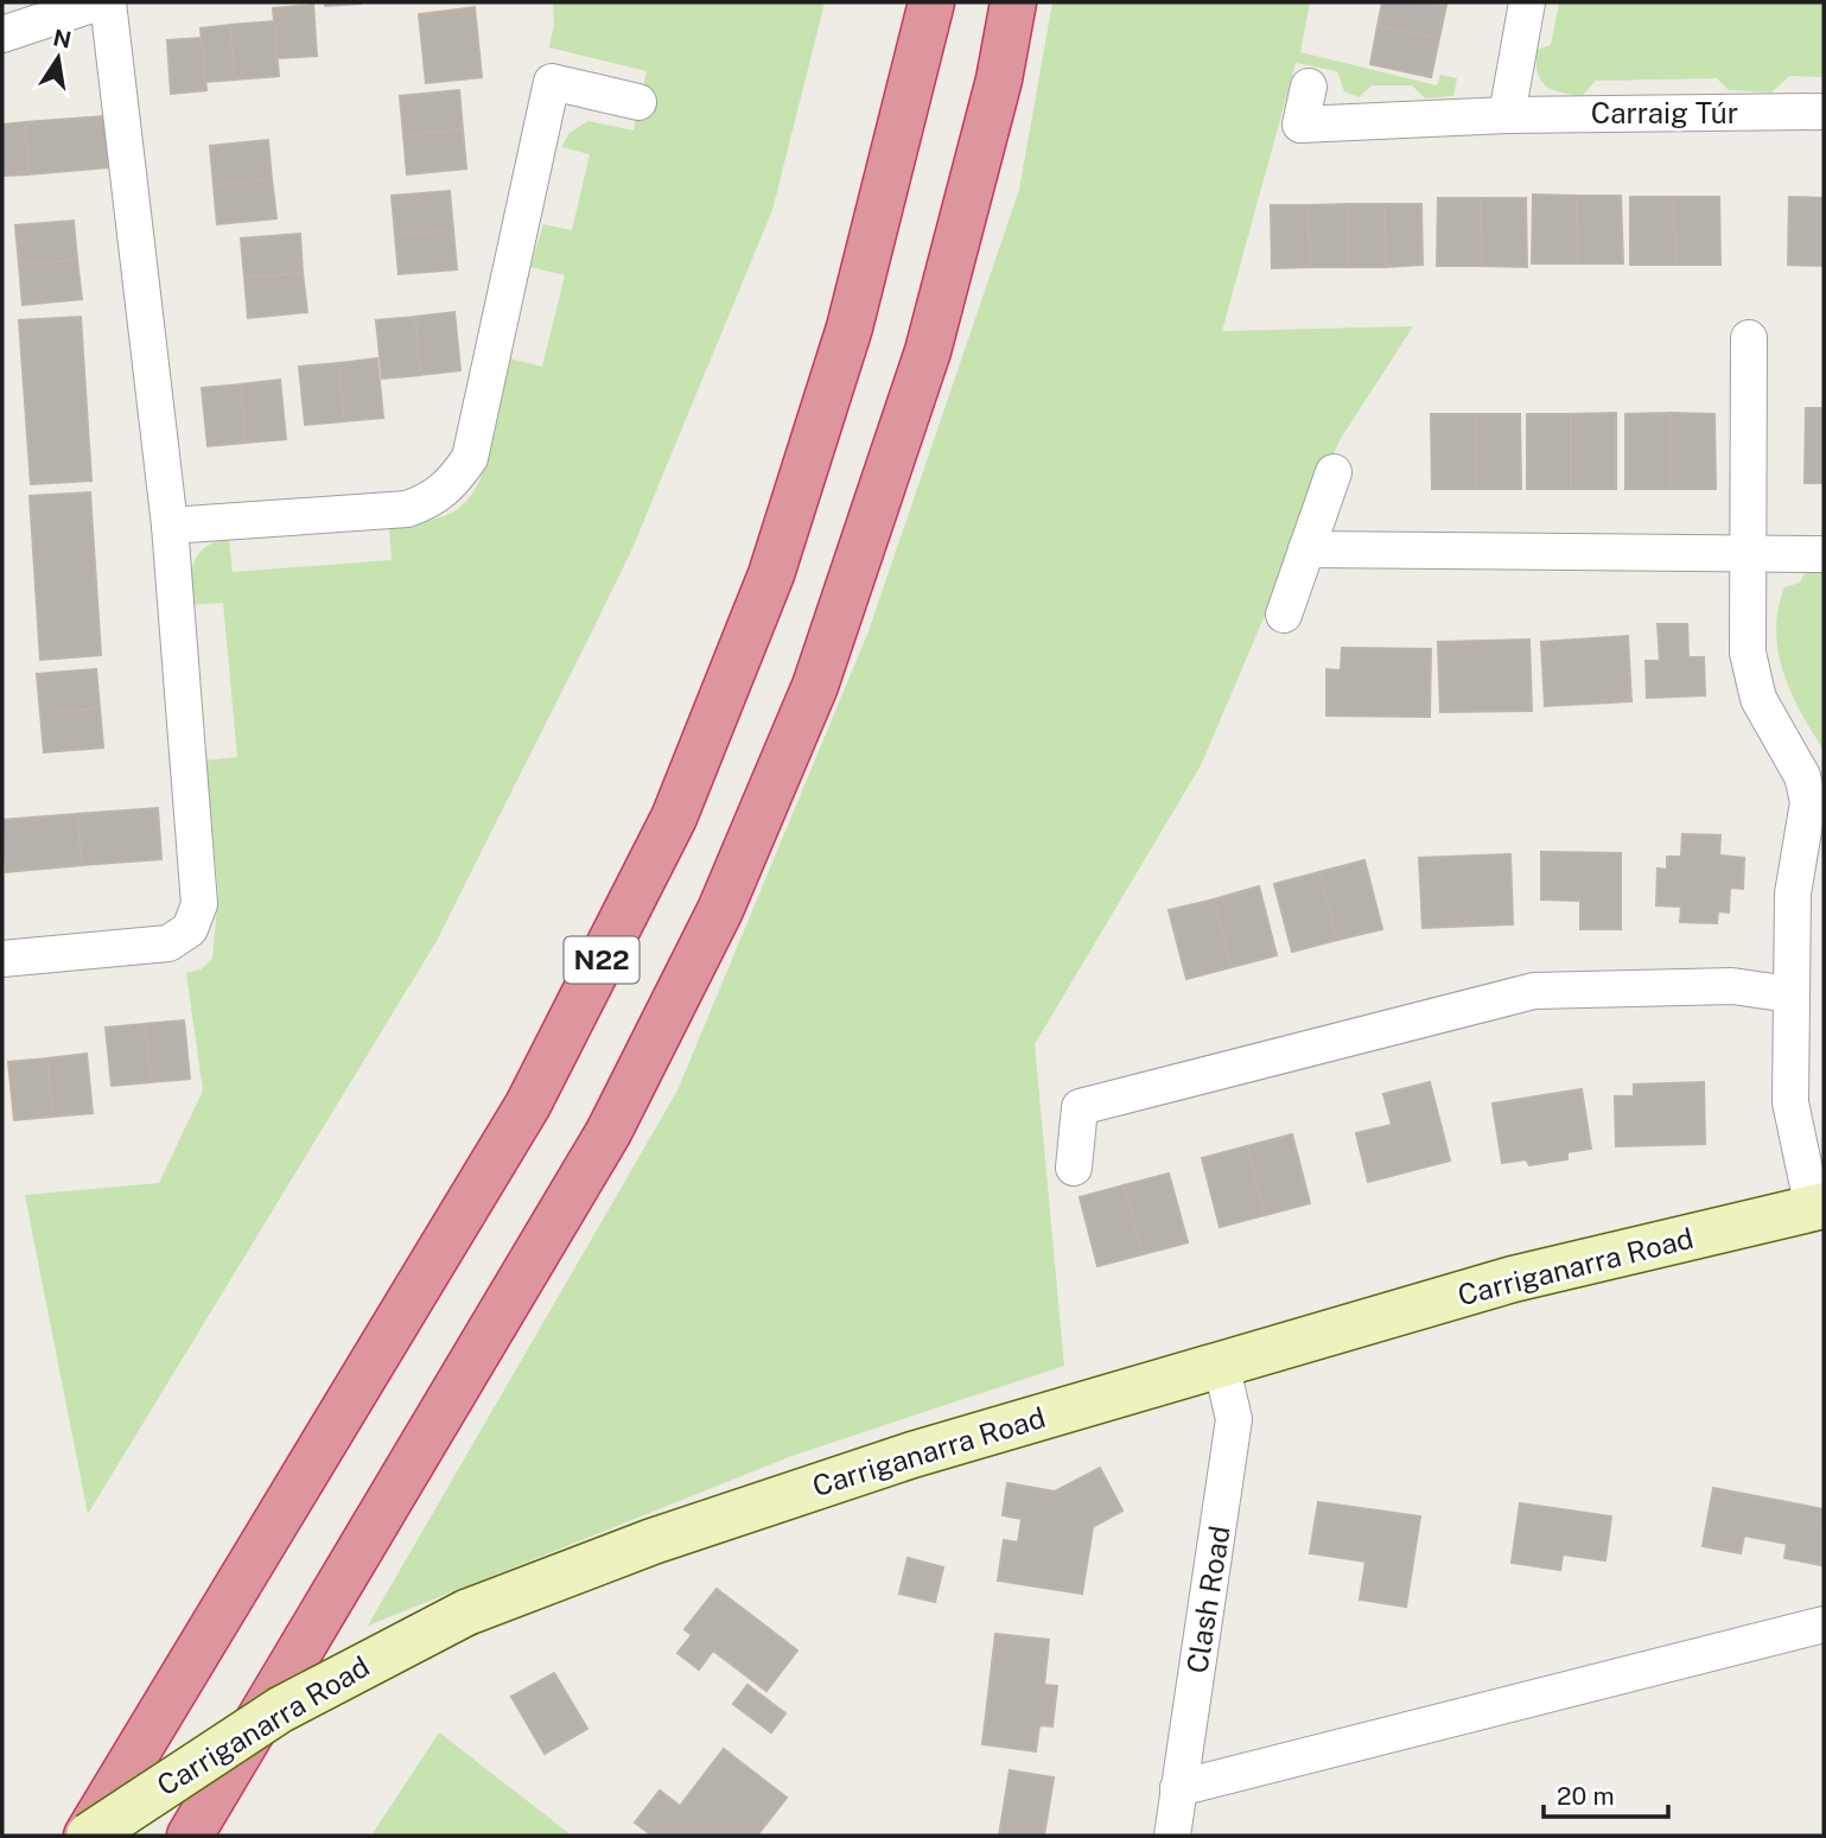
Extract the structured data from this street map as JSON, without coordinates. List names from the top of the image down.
{
  "streets": {
    "highway": ["N22"],
    "street": ["Carraig Túr", "Carriganarra Road", "Clash Road"]
  },
  "crossings": [
    ["N22", "Carriganarra Road"],
    ["Carriganarra Road", "Clash Road"]
  ],
  "scale_bar": "20 m",
  "north": "top"
}
